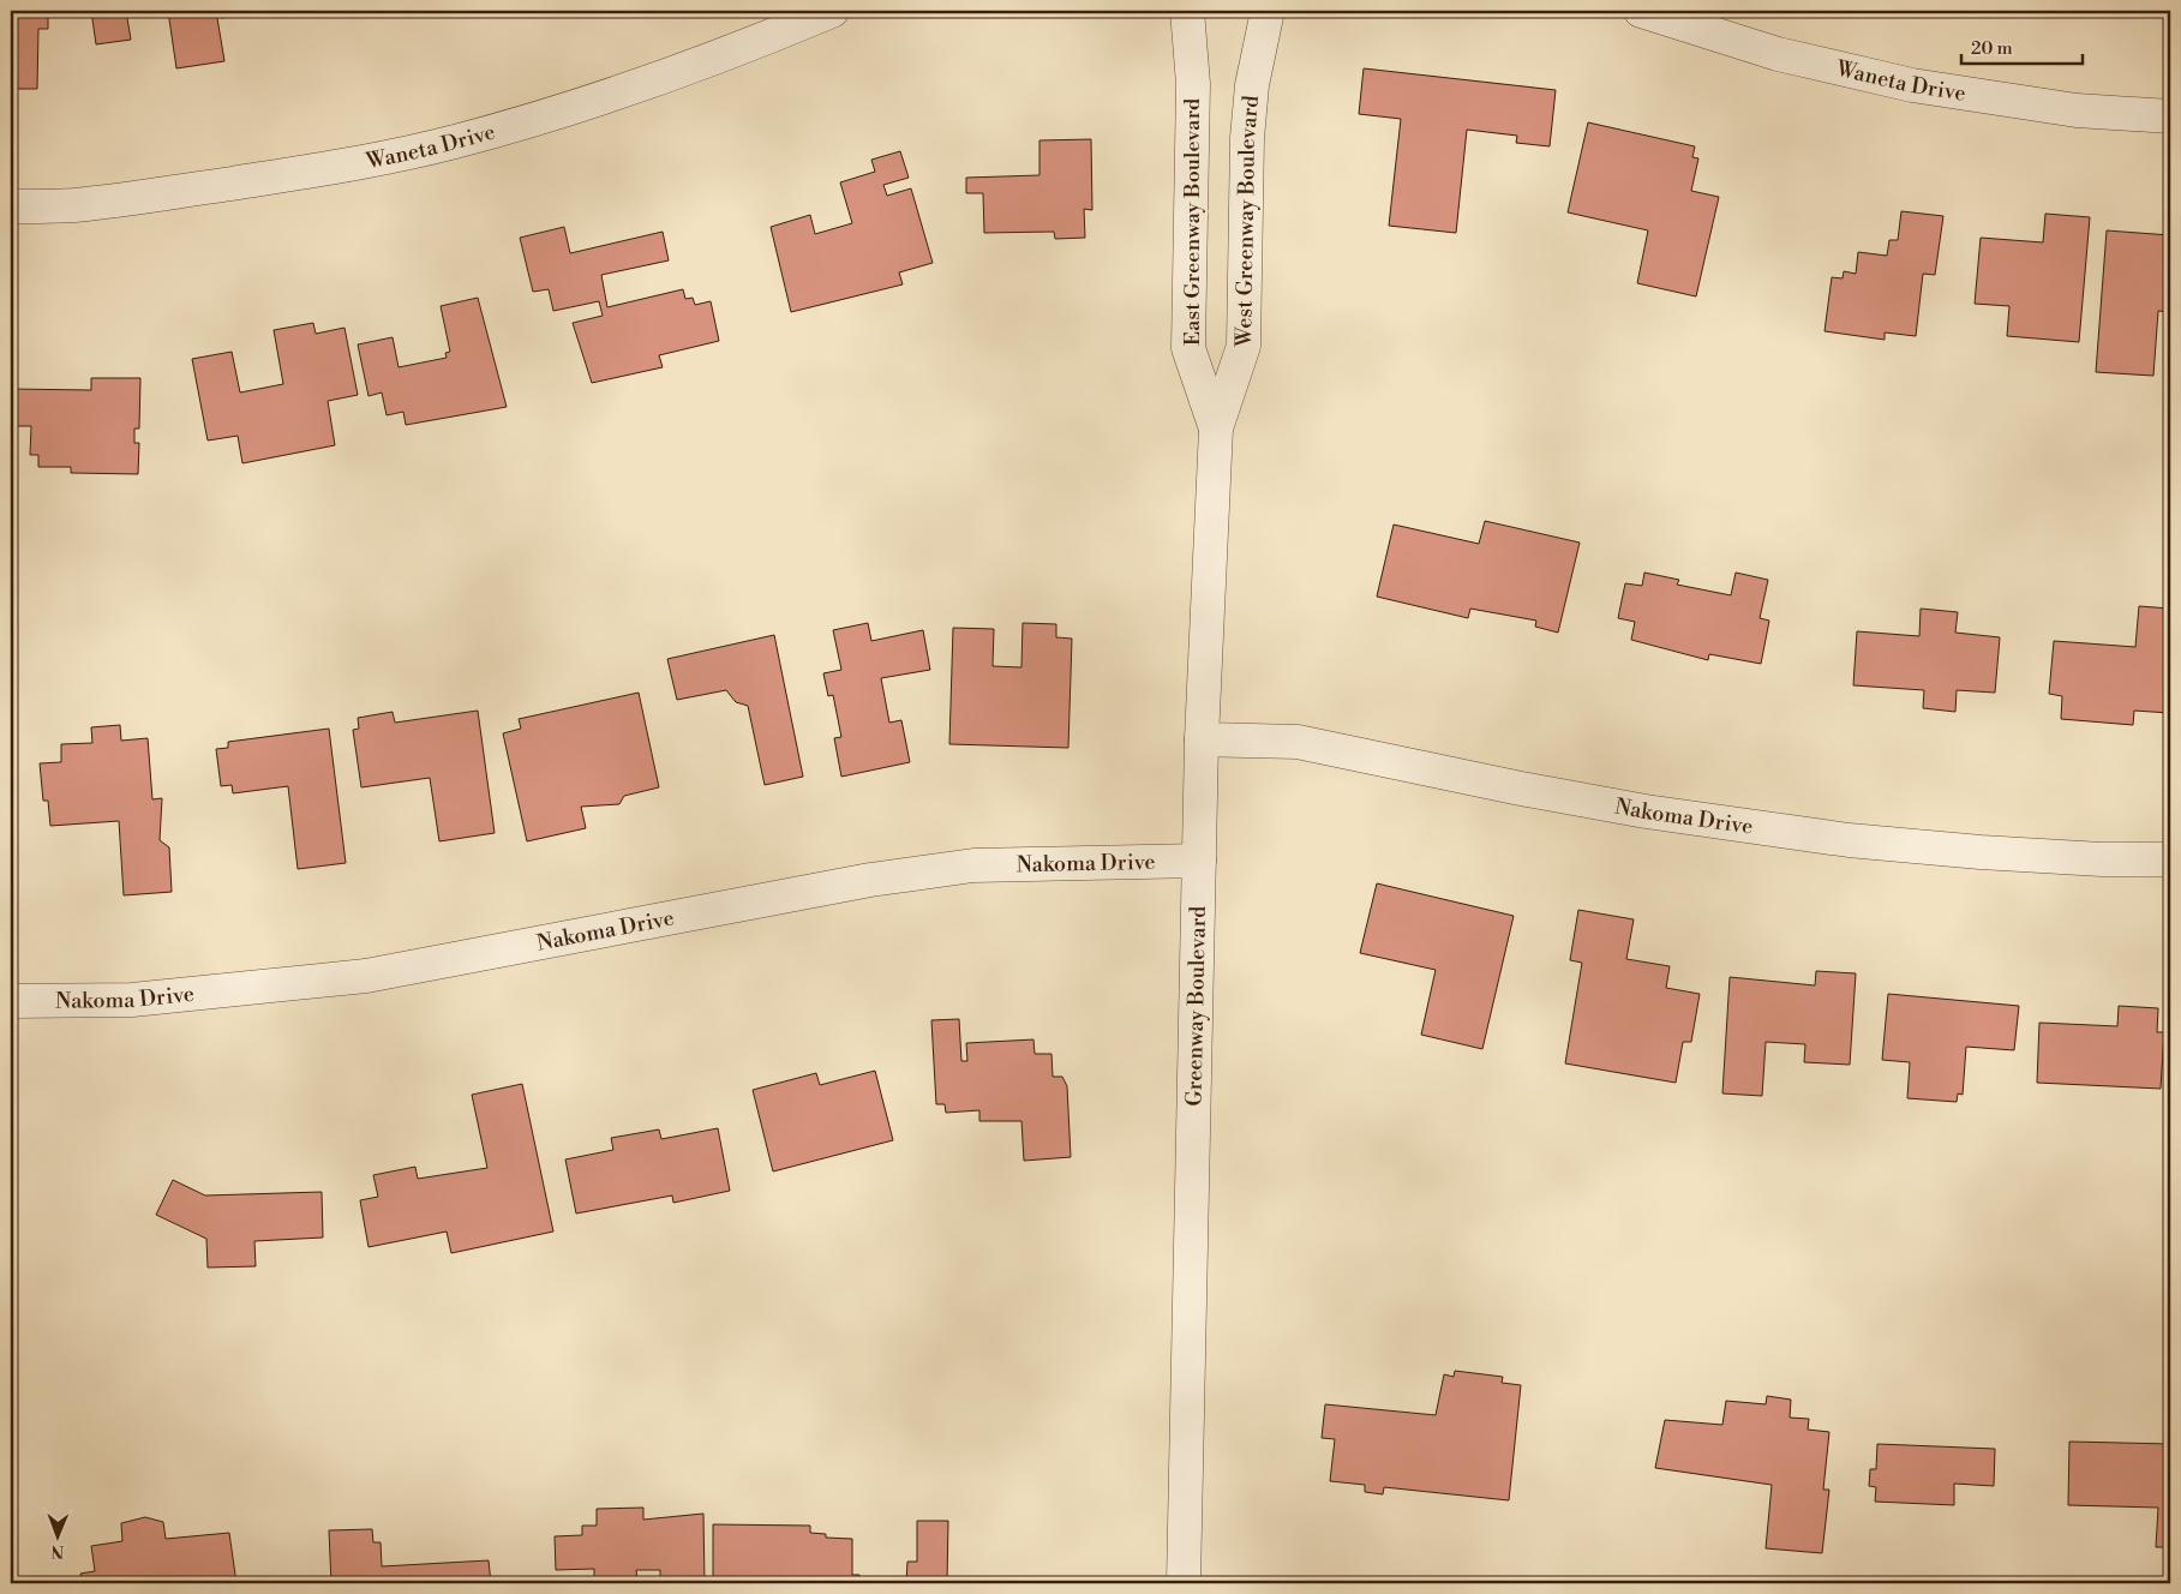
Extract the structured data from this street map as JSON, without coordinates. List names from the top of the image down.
{
  "streets": {
    "street": [
      "Waneta Drive",
      "West Greenway Boulevard",
      "East Greenway Boulevard",
      "Nakoma Drive",
      "Greenway Boulevard"
    ]
  },
  "crossings": [
    ["West Greenway Boulevard", "East Greenway Boulevard"],
    ["West Greenway Boulevard", "Greenway Boulevard"],
    ["East Greenway Boulevard", "Greenway Boulevard"],
    ["Nakoma Drive", "Greenway Boulevard"]
  ],
  "scale_bar": "20 m",
  "north": "bottom"
}
